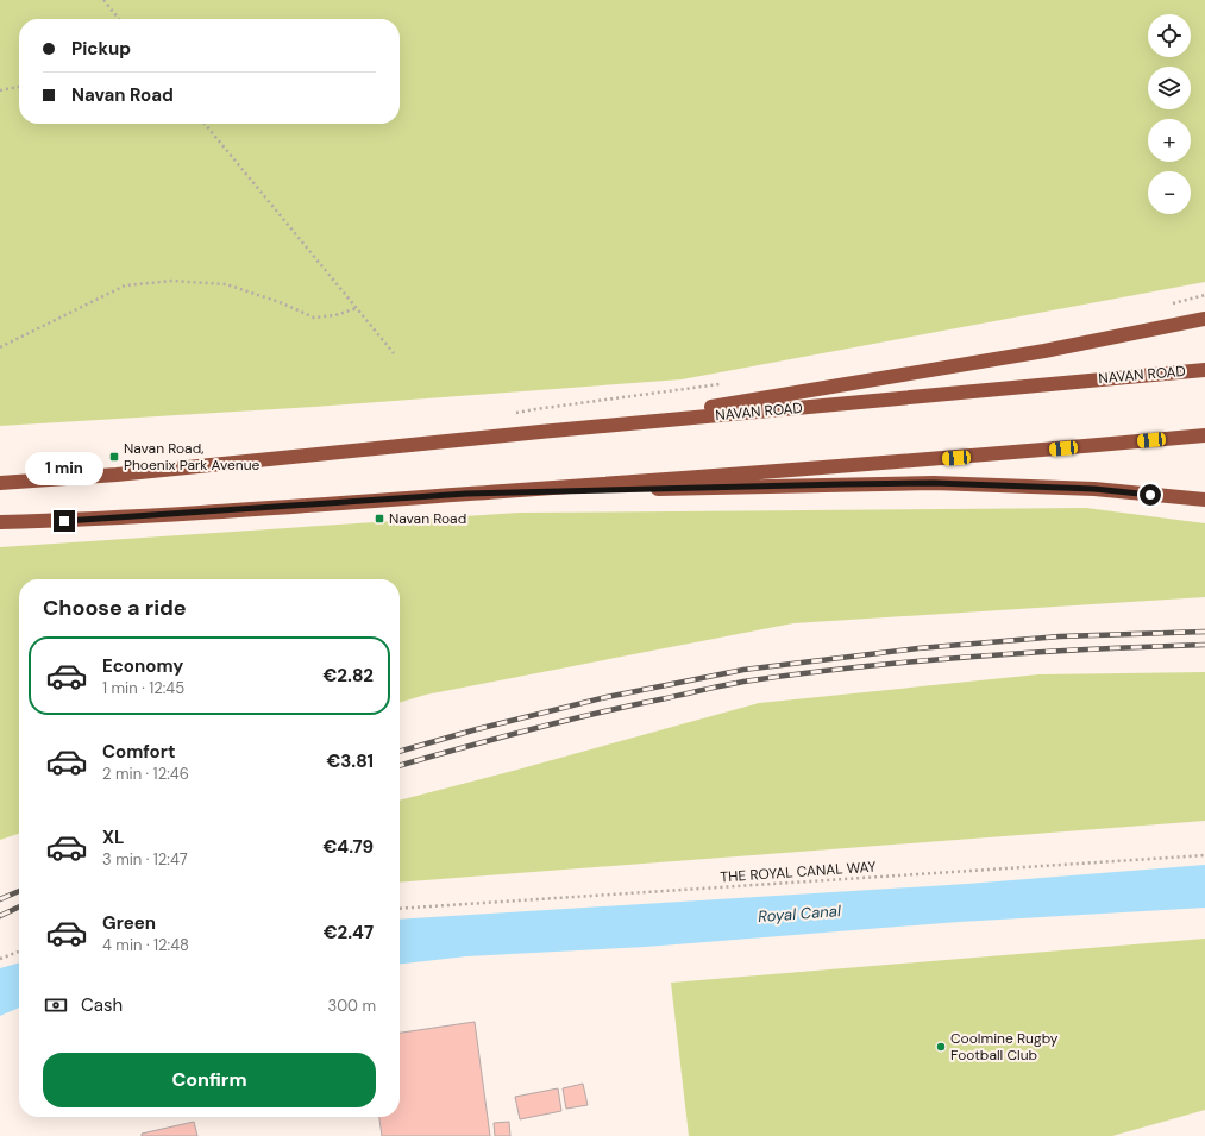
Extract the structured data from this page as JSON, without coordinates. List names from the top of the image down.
{
  "streets": {
    "main road": ["NAVAN ROAD"],
    "path": ["THE ROYAL CANAL WAY"]
  },
  "water": ["Royal Canal"],
  "places": {
    "transit": ["Navan Road, Phoenix Park Avenue", "Navan Road"],
    "other": ["Coolmine Rugby Football Club"]
  },
  "page": {
    "map_buttons": ["+", "−"],
    "banner": ["Pickup", "Navan Road"],
    "bubble": "1 min",
    "heading": "Choose a ride",
    "list": [
      {
        "name": "Economy",
        "note": "1 min · 12:45",
        "value": "€2.82"
      },
      {
        "name": "Comfort",
        "note": "2 min · 12:46",
        "value": "€3.81"
      },
      {
        "name": "XL",
        "note": "3 min · 12:47",
        "value": "€4.79"
      },
      {
        "name": "Green",
        "note": "4 min · 12:48",
        "value": "€2.47"
      }
    ],
    "pay": ["Cash", "300 m"],
    "buttons": "Confirm"
  }
}
